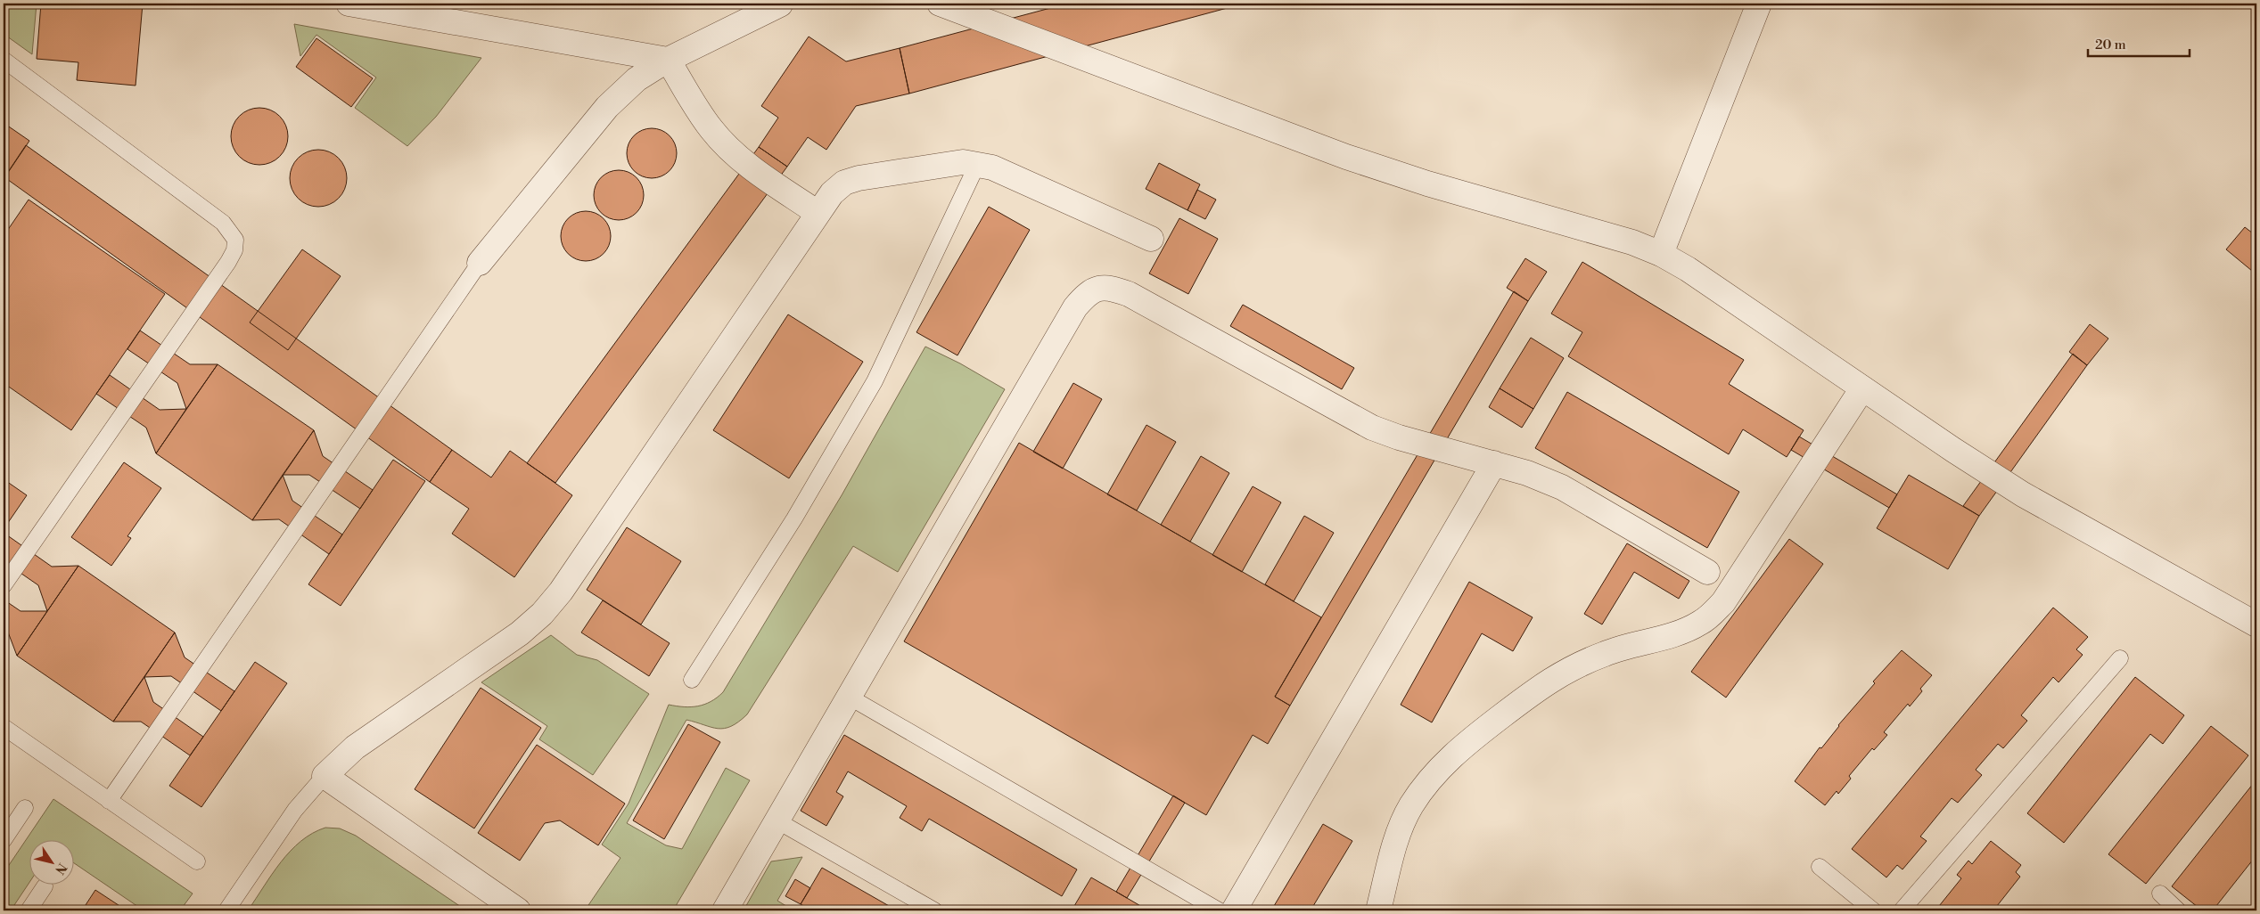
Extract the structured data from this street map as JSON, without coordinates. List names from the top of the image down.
{
  "scale_bar": "20 m",
  "north": "bottom right"
}
